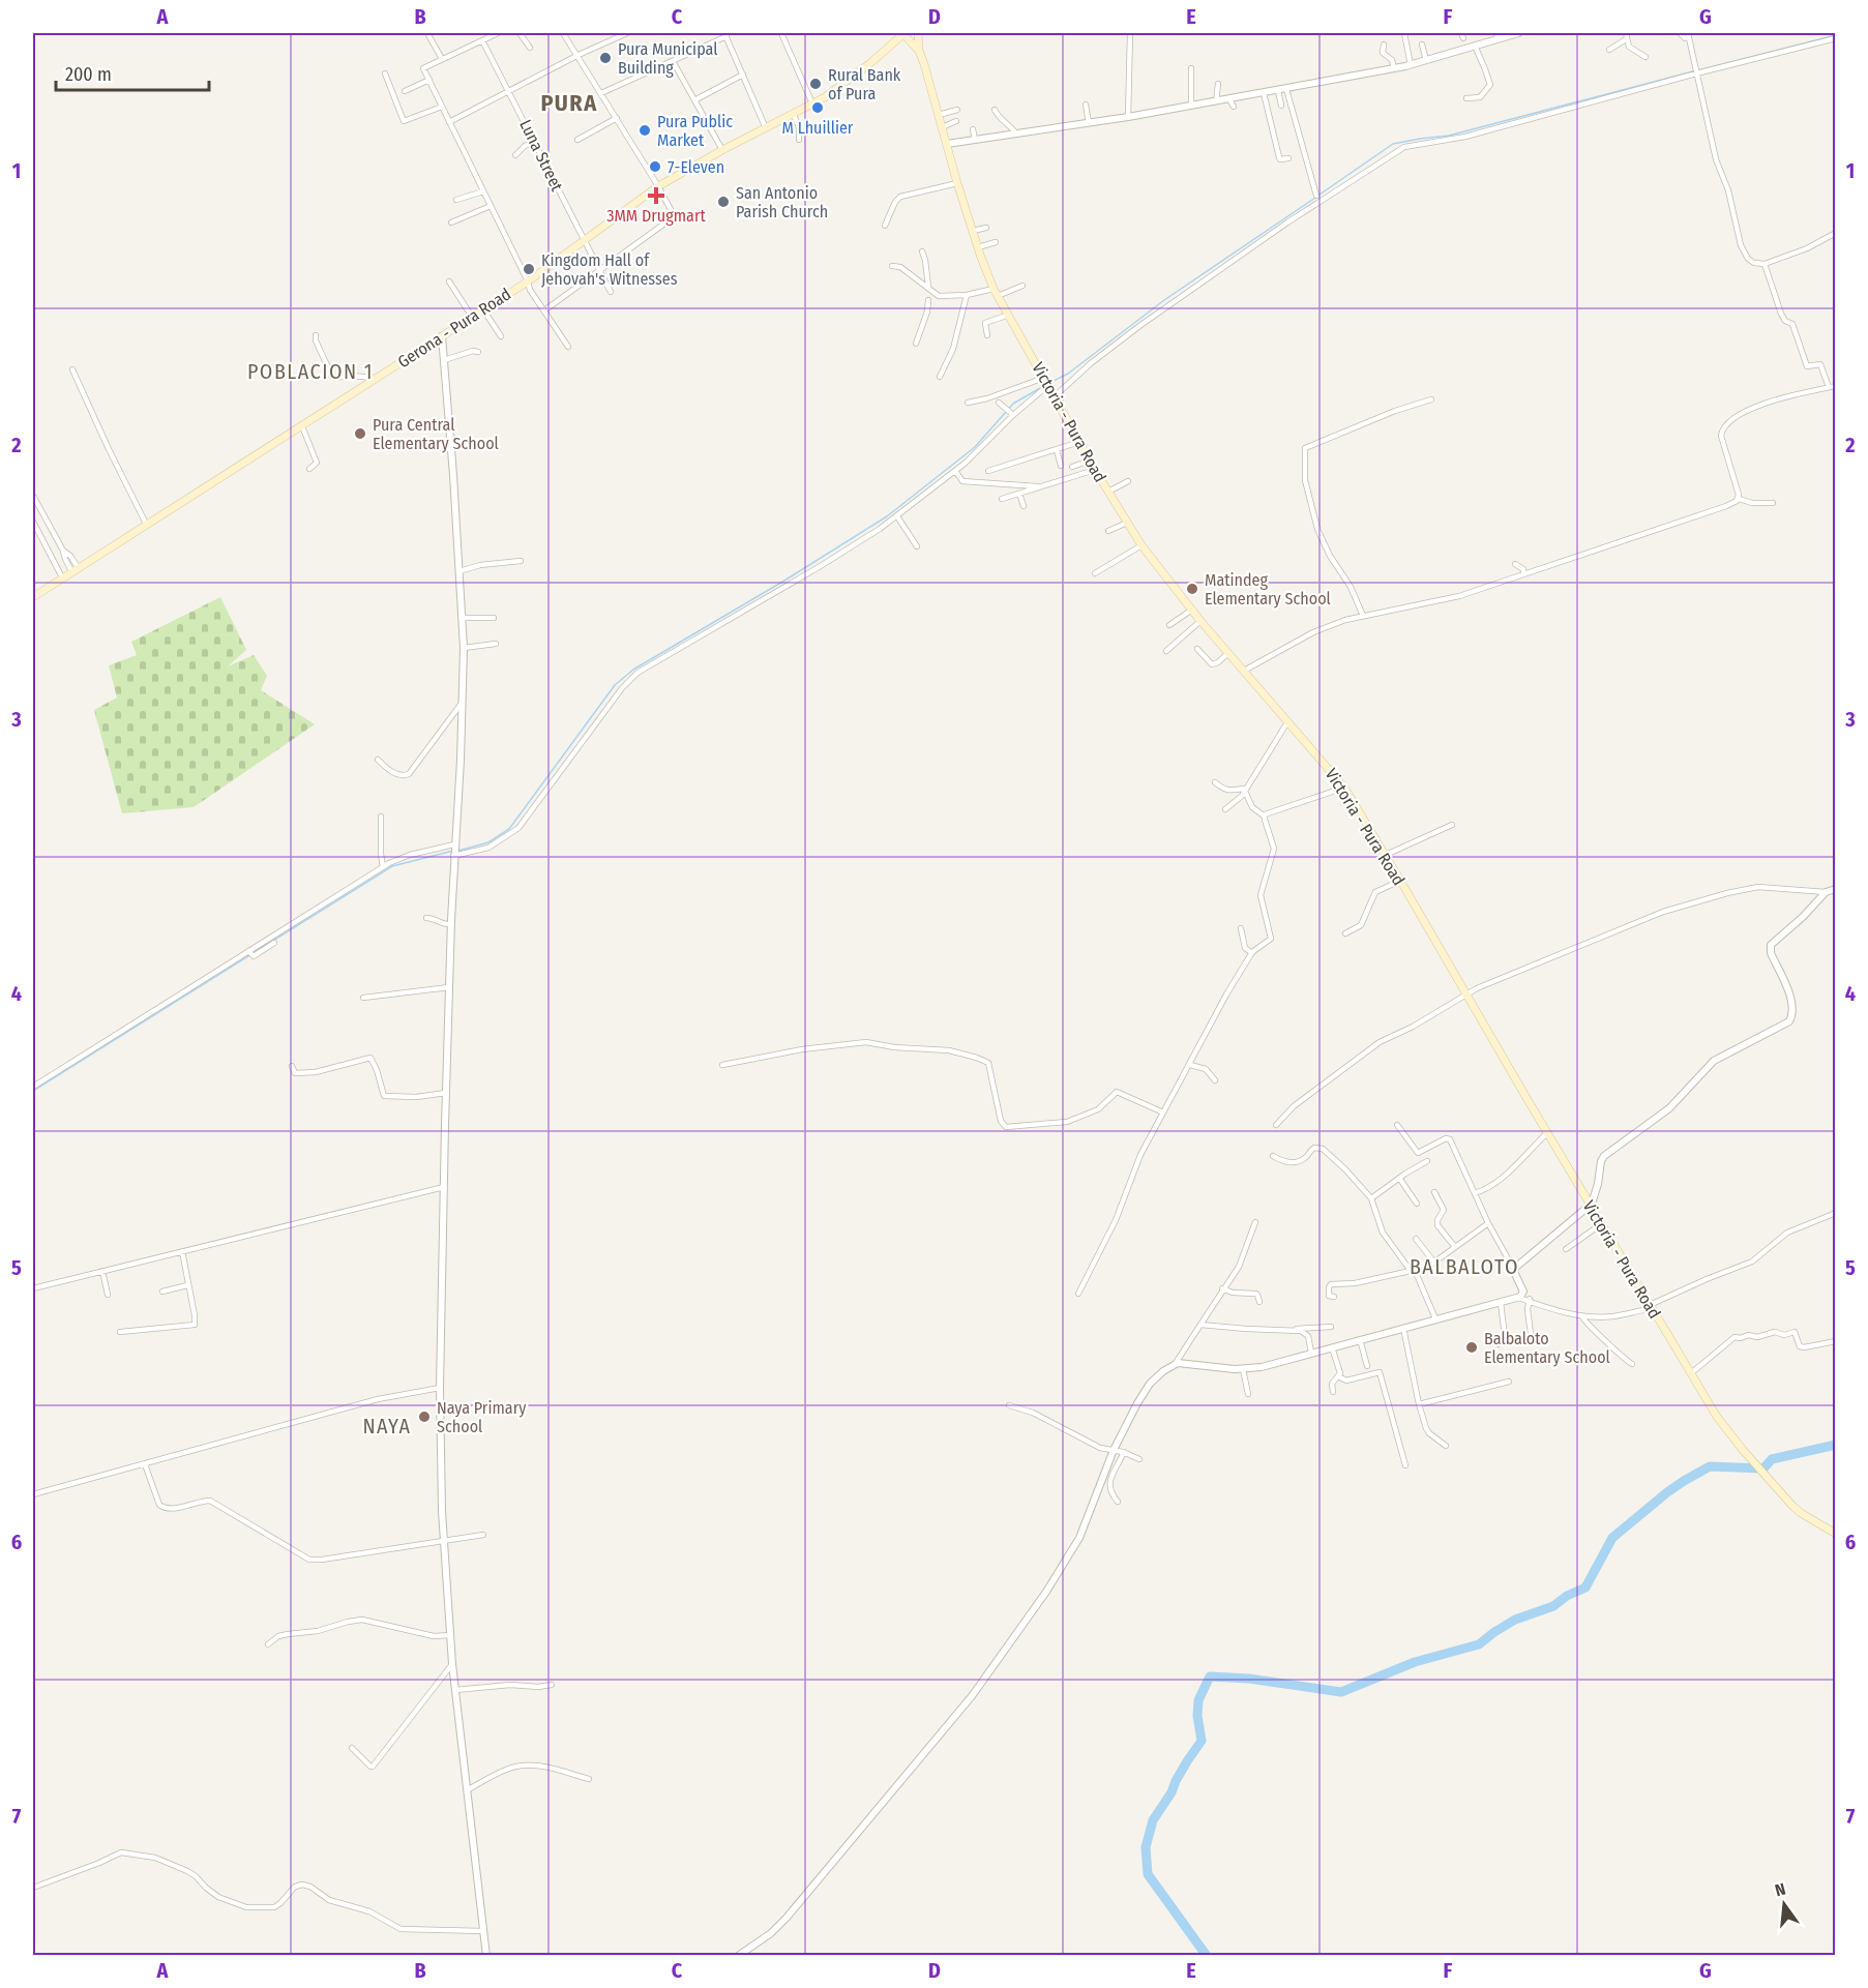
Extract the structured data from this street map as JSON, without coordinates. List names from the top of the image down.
{
  "streets": {
    "main road": ["Gerona - Pura Road", "Victoria - Pura Road"],
    "street": ["Luna Street"]
  },
  "crossings": [
    ["Luna Street", "Gerona - Pura Road"],
    ["Gerona - Pura Road", "Victoria - Pura Road"]
  ],
  "districts": [
    "PURA",
    "POBLACION 1",
    "BALBALOTO",
    "NAYA"
  ],
  "places": {
    "other": [
      "Pura Municipal Building",
      "Rural Bank of Pura",
      "M Lhuillier",
      "Pura Public Market",
      "7-Eleven",
      "San Antonio Parish Church",
      "Kingdom Hall of Jehovah's Witnesses",
      "Pura Central Elementary School",
      "Matindeg Elementary School",
      "Balbaloto Elementary School",
      "Naya Primary School"
    ],
    "health": ["3MM Drugmart"]
  },
  "scale_bar": "200 m",
  "north": "top",
  "grid": {
    "columns": [
      "A",
      "B",
      "C",
      "D",
      "E",
      "F",
      "G"
    ],
    "rows": [
      "1",
      "2",
      "3",
      "4",
      "5",
      "6",
      "7"
    ]
  }
}
